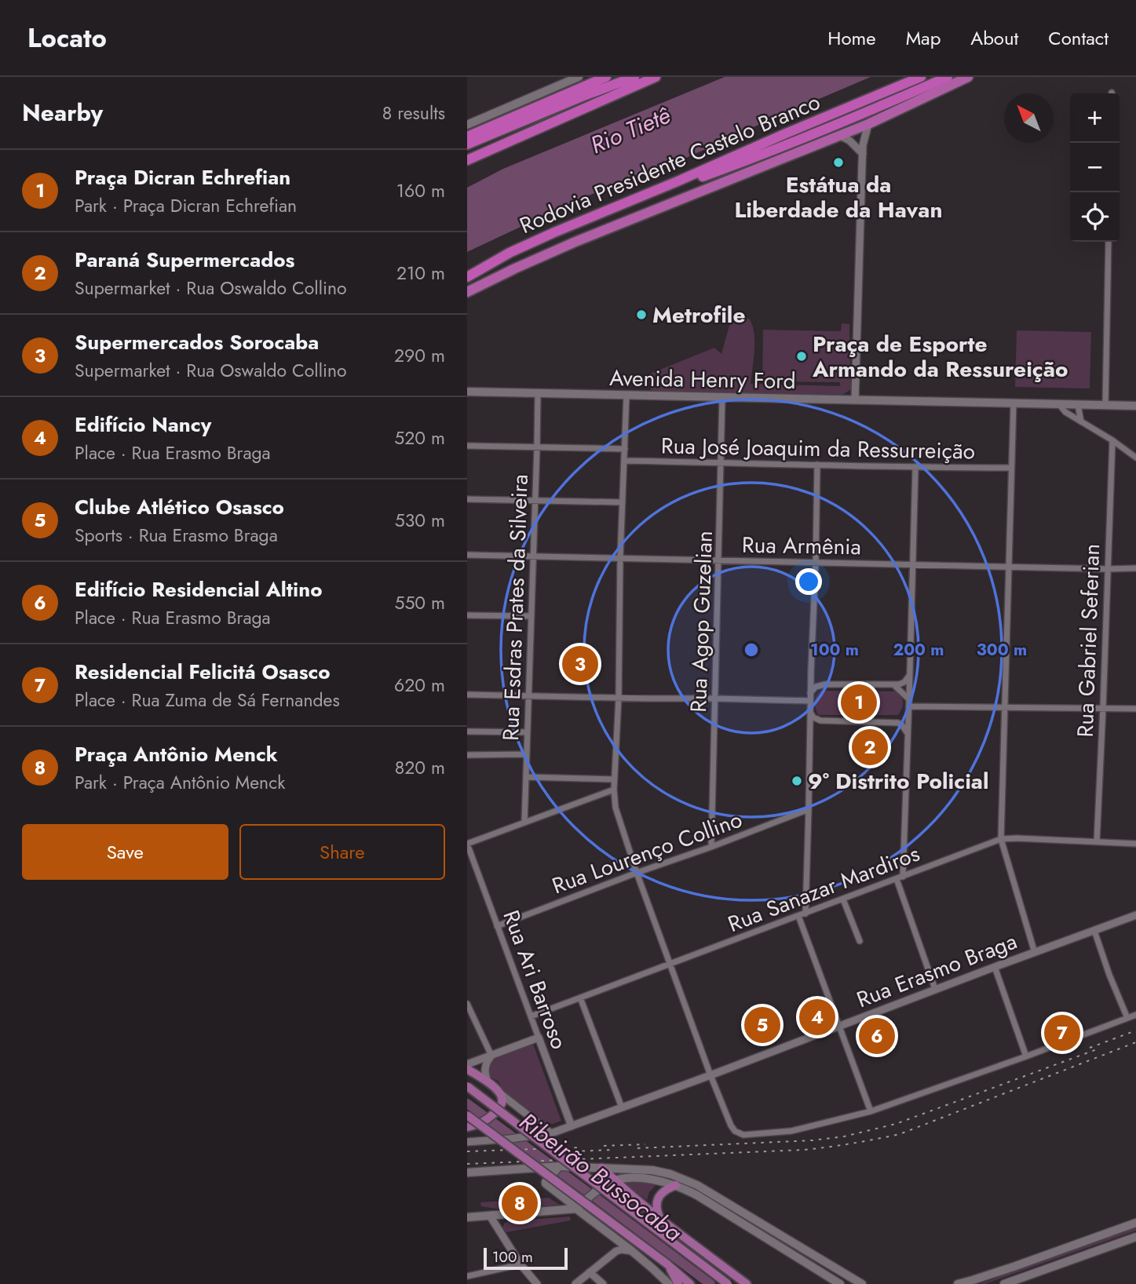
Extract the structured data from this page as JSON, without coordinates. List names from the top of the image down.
{
  "streets": {
    "highway": ["Rodovia Presidente Castelo Branco"],
    "main road": ["Avenida Henry Ford"],
    "street": [
      "Rua José Joaquim da Ressurreição",
      "Rua Armênia",
      "Rua Esdras Prates da Silveira",
      "Rua Agop Guzelian",
      "Rua Gabriel Seferian",
      "Rua Lourenço Collino",
      "Rua Sanazar Mardiros",
      "Rua Erasmo Braga",
      "Rua Ari Barroso"
    ]
  },
  "crossings": [
    ["Avenida Henry Ford", "Rua Esdras Prates da Silveira"],
    ["Avenida Henry Ford", "Rua Agop Guzelian"],
    ["Rua José Joaquim da Ressurreição", "Rua Agop Guzelian"],
    ["Rua Armênia", "Rua Esdras Prates da Silveira"],
    ["Rua Armênia", "Rua Agop Guzelian"],
    ["Rua Armênia", "Rua Gabriel Seferian"],
    ["Rua Agop Guzelian", "Rua Lourenço Collino"],
    ["Rua Gabriel Seferian", "Rua Sanazar Mardiros"],
    ["Rua Lourenço Collino", "Rua Ari Barroso"],
    ["Rua Sanazar Mardiros", "Rua Ari Barroso"],
    ["Rua Erasmo Braga", "Rua Ari Barroso"]
  ],
  "water": ["Rio Tietê", "Ribeirão Bussocaba"],
  "places": [
    "Estátua da Liberdade da Havan",
    "Metrofile",
    "Praça de Esporte Armando da Ressureição",
    "9º Distrito Policial"
  ],
  "scale_bar": "100 m",
  "north": "top left",
  "page": {
    "header": "Locato",
    "nav": [
      "Home",
      "Map",
      "About",
      "Contact"
    ],
    "heading": ["Nearby", "8 results"],
    "map_buttons": ["+", "−"],
    "list": [
      {
        "mark": "1",
        "name": "Praça Dicran Echrefian",
        "note": "Park · Praça Dicran Echrefian",
        "value": "160 m"
      },
      {
        "mark": "2",
        "name": "Paraná Supermercados",
        "note": "Supermarket · Rua Oswaldo Collino",
        "value": "210 m"
      },
      {
        "mark": "3",
        "name": "Supermercados Sorocaba",
        "note": "Supermarket · Rua Oswaldo Collino",
        "value": "290 m"
      },
      {
        "mark": "4",
        "name": "Edifício Nancy",
        "note": "Place · Rua Erasmo Braga",
        "value": "520 m"
      },
      {
        "mark": "5",
        "name": "Clube Atlético Osasco",
        "note": "Sports · Rua Erasmo Braga",
        "value": "530 m"
      },
      {
        "mark": "6",
        "name": "Edifício Residencial Altino",
        "note": "Place · Rua Erasmo Braga",
        "value": "550 m"
      },
      {
        "mark": "7",
        "name": "Residencial Felicitá Osasco",
        "note": "Place · Rua Zuma de Sá Fernandes",
        "value": "620 m"
      },
      {
        "mark": "8",
        "name": "Praça Antônio Menck",
        "note": "Park · Praça Antônio Menck",
        "value": "820 m"
      }
    ],
    "pins": [
      "3",
      "1",
      "2",
      "4",
      "5",
      "7",
      "6",
      "8"
    ],
    "buttons": ["Save", "Share"],
    "scale": "100 m"
  },
  "rings": ["100 m", "200 m", "300 m"]
}
